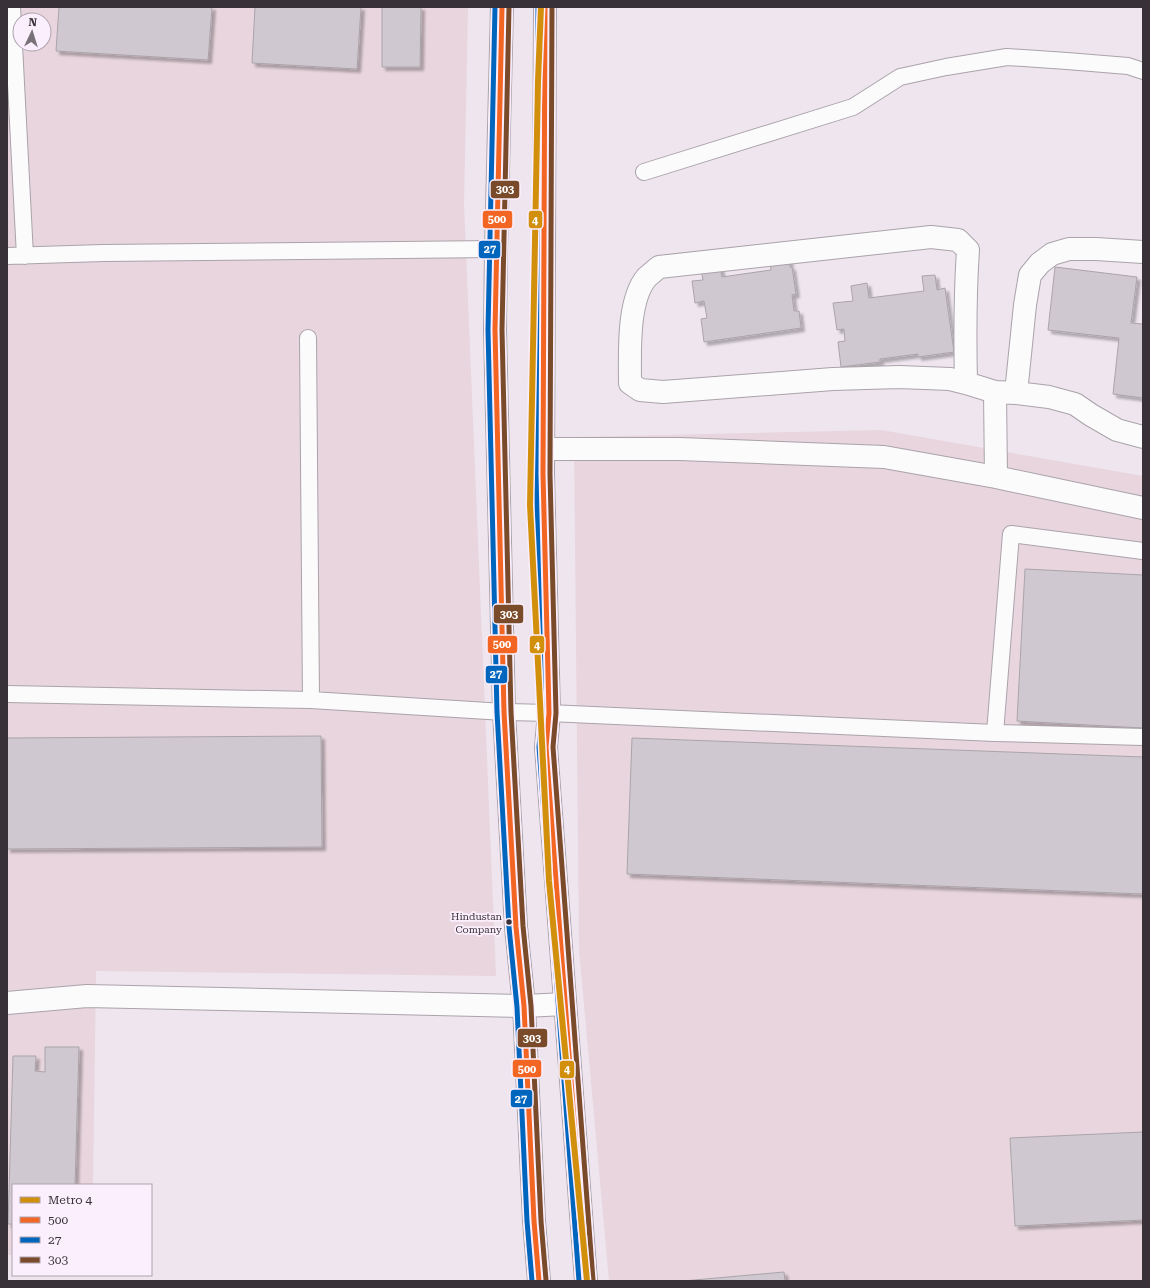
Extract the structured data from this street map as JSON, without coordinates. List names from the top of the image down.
{
  "places": ["Hindustan Company"],
  "lines": [
    "metro line 4",
    "transit line 500",
    "transit line 27",
    "transit line 303"
  ],
  "legend": [
    "Metro 4",
    "500",
    "27",
    "303"
  ],
  "north": "top"
}
